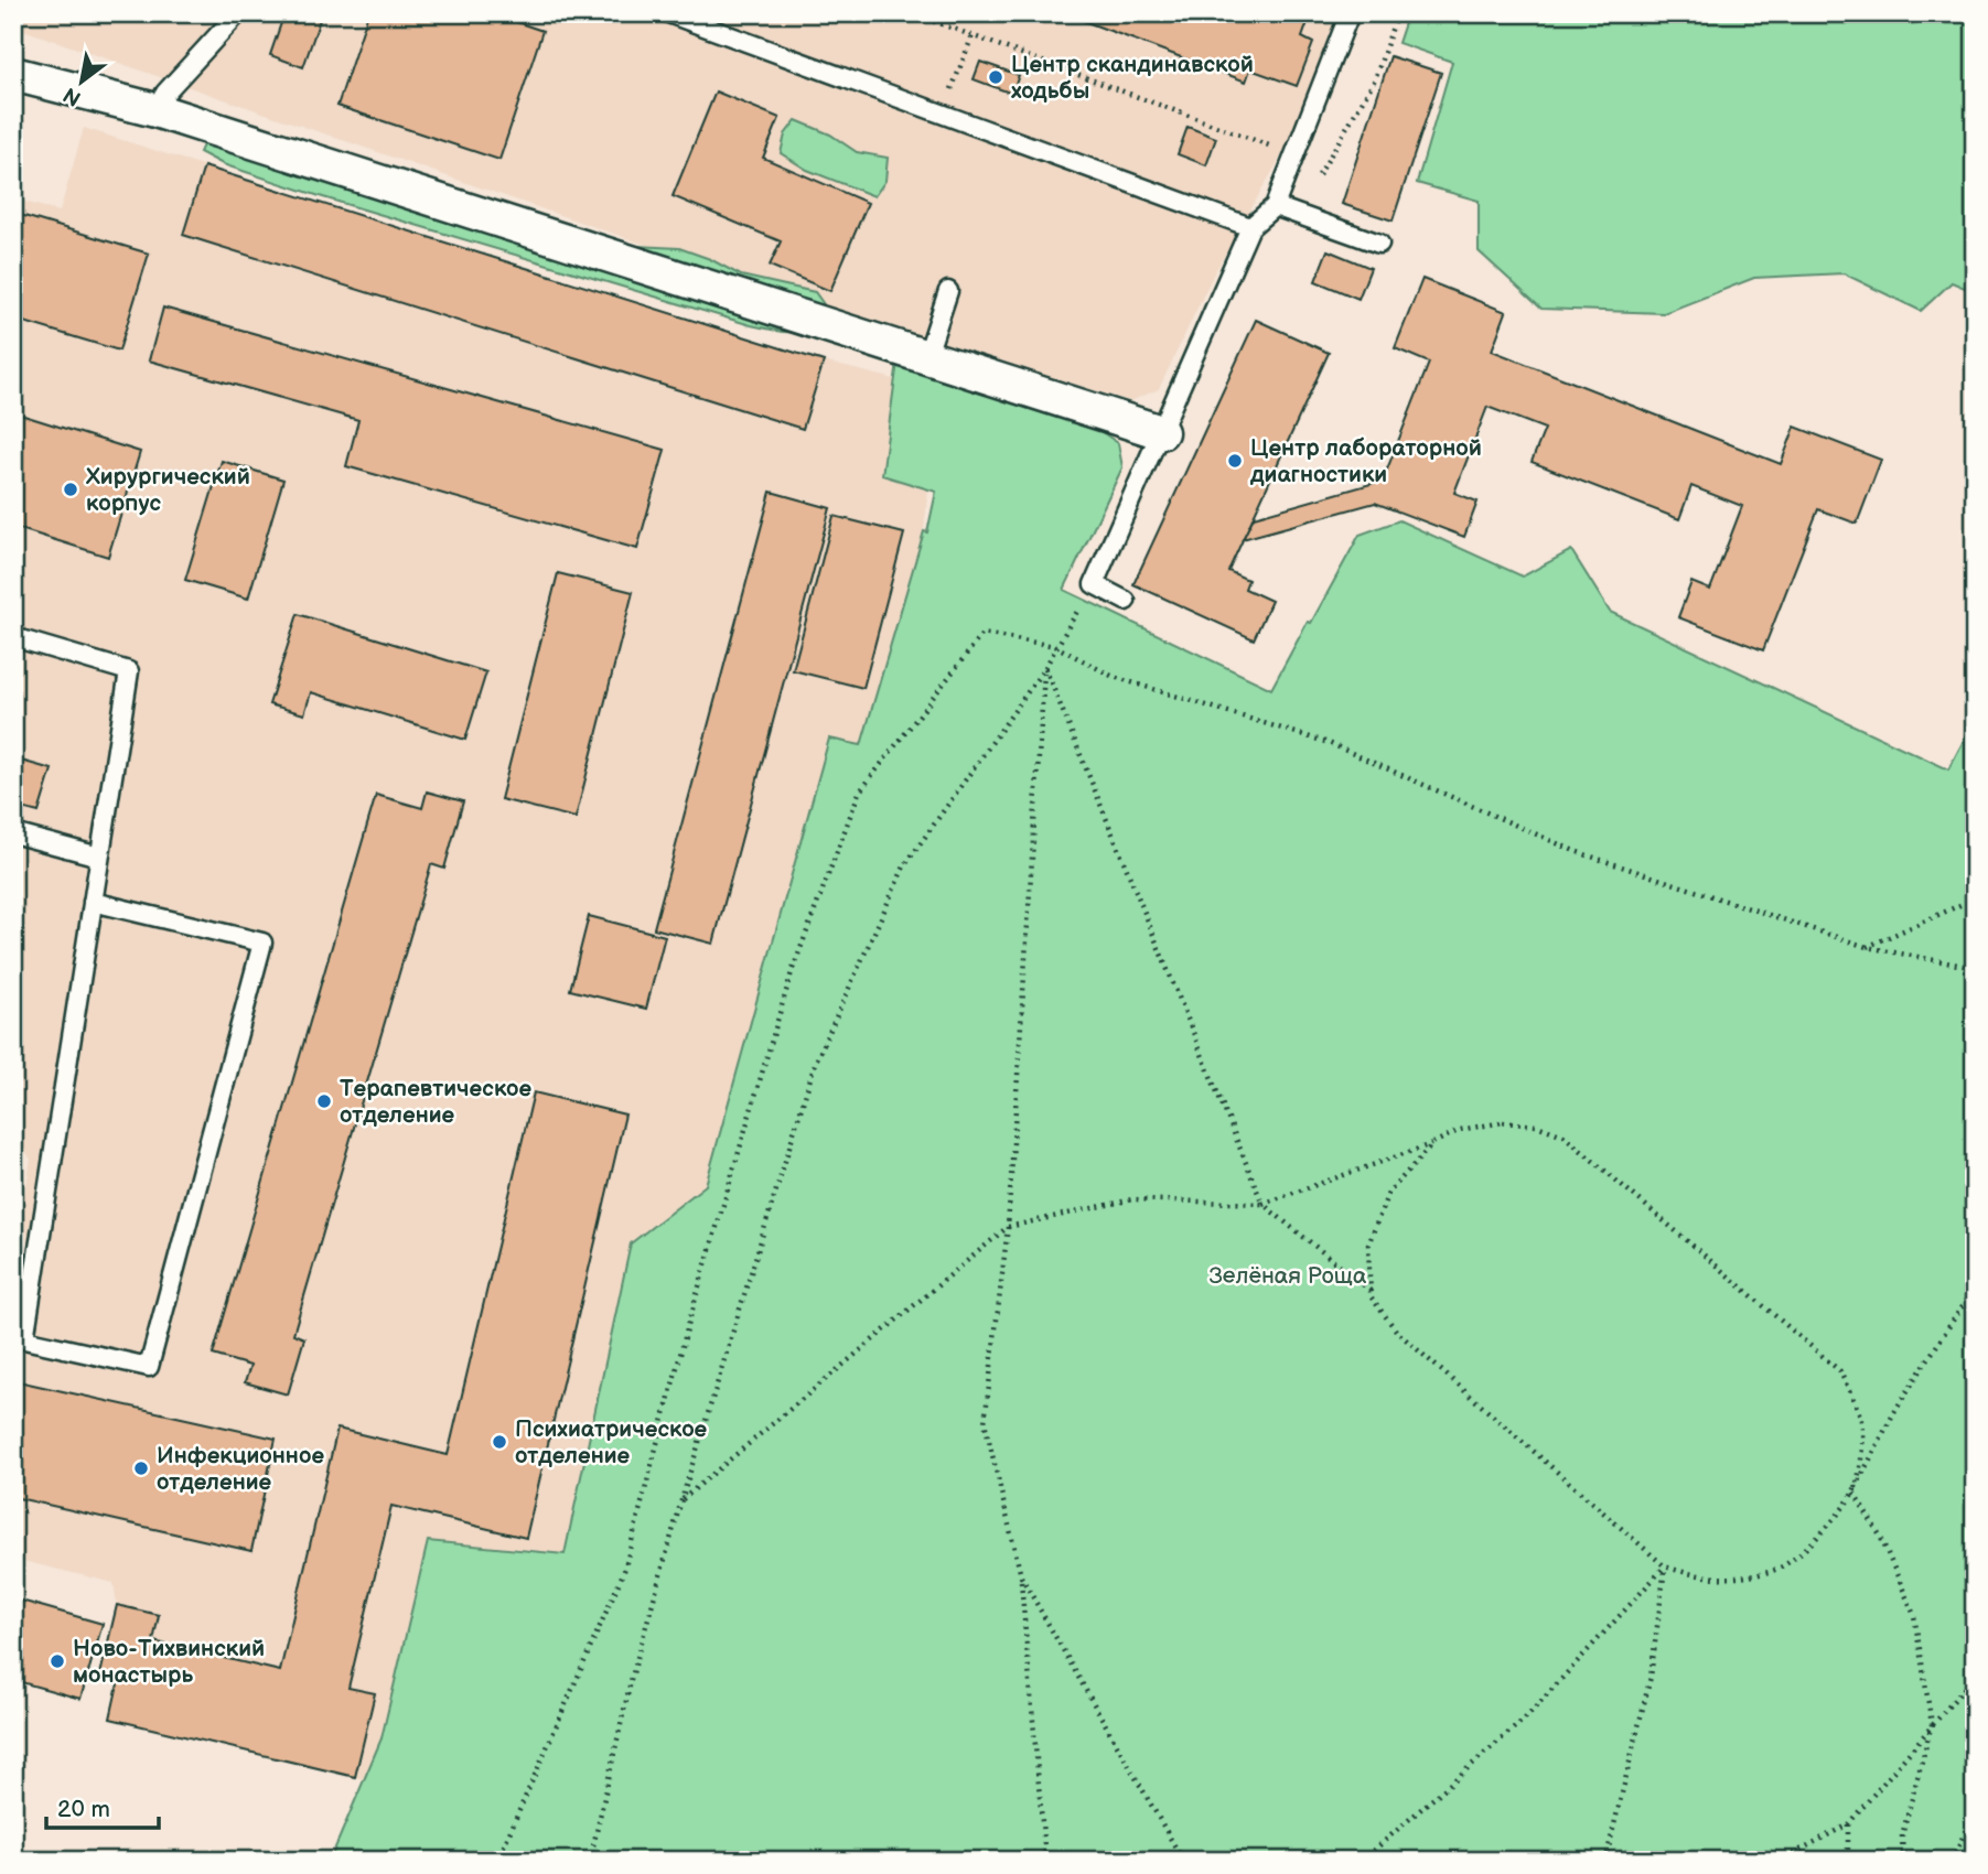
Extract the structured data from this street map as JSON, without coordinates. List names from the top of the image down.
{
  "parks": ["Зелёная Роща"],
  "places": [
    "Центр скандинавской ходьбы",
    "Центр лабораторной диагностики",
    "Хирургический корпус",
    "Терапевтическое отделение",
    "Психиатрическое отделение",
    "Инфекционное отделение",
    "Ново-Тихвинский монастырь"
  ],
  "scale_bar": "20 m",
  "north": "bottom left"
}
